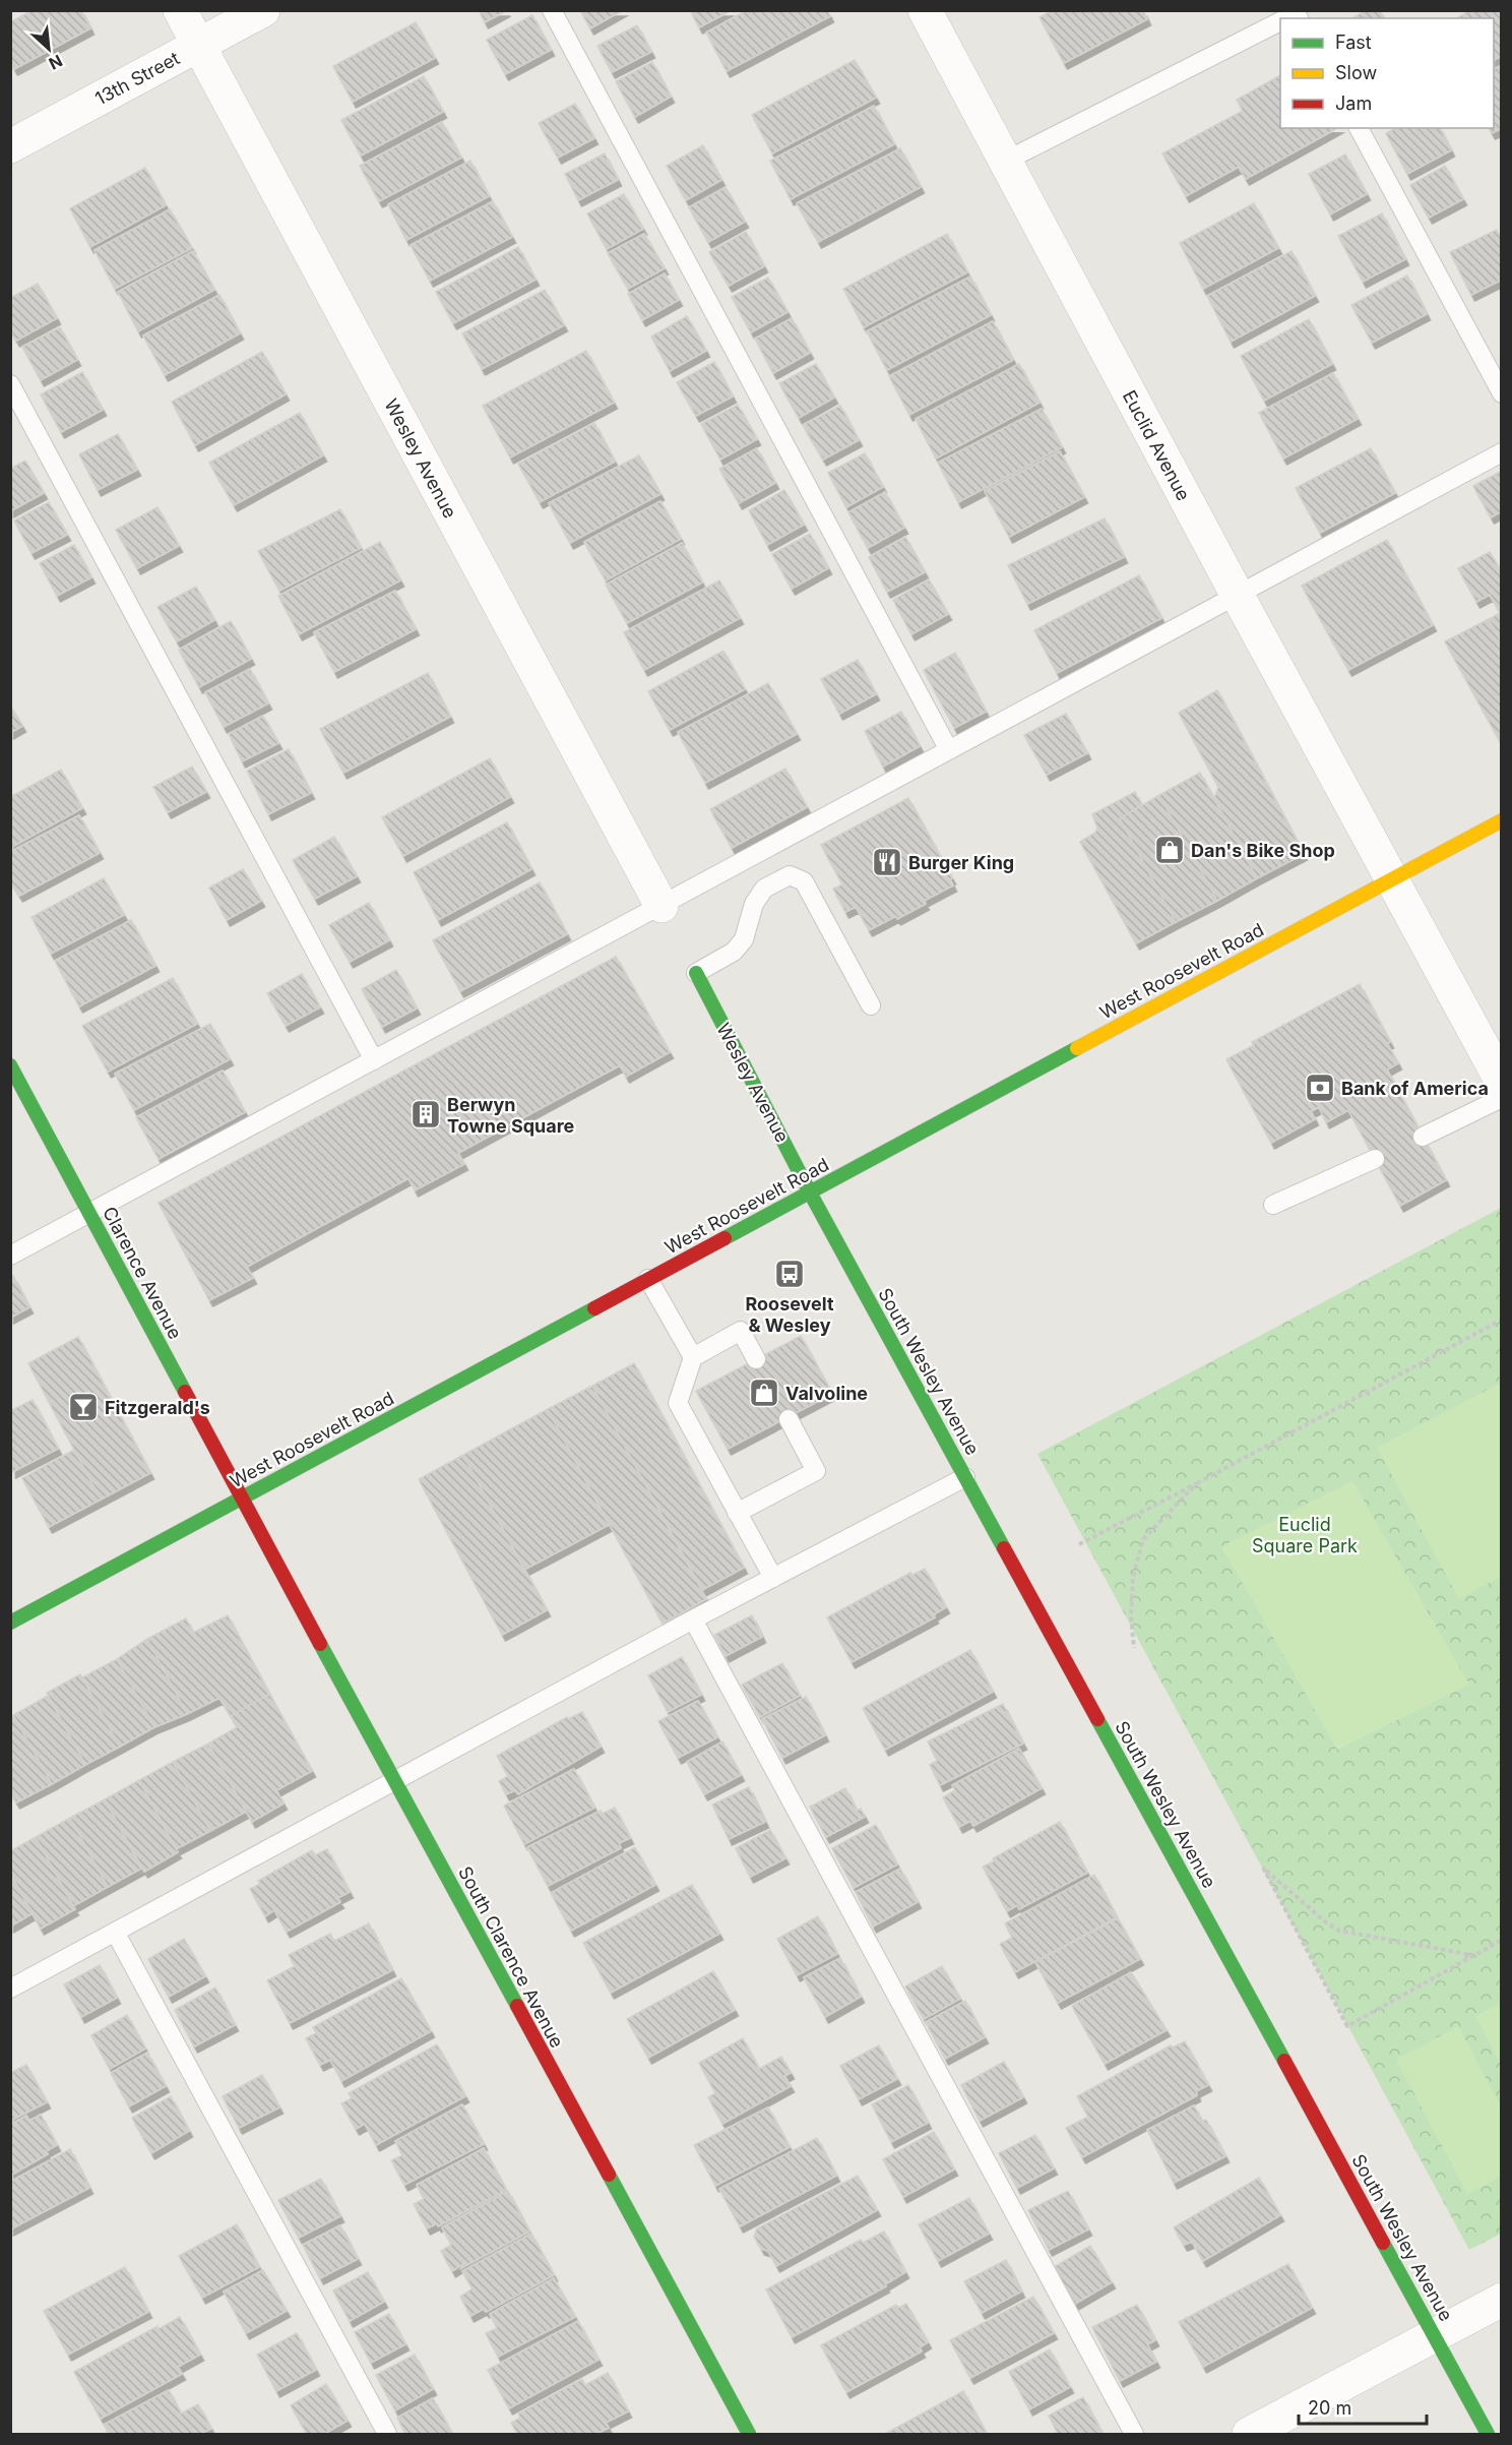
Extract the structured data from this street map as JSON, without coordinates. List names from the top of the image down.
{
  "streets": {
    "street": [
      "13th Street",
      "Euclid Avenue",
      "Wesley Avenue",
      "West Roosevelt Road",
      "Clarence Avenue",
      "South Wesley Avenue",
      "South Clarence Avenue"
    ]
  },
  "crossings": [
    ["13th Street", "Wesley Avenue"],
    ["Euclid Avenue", "West Roosevelt Road"],
    ["Wesley Avenue", "West Roosevelt Road"],
    ["Wesley Avenue", "South Wesley Avenue"],
    ["West Roosevelt Road", "Clarence Avenue"],
    ["West Roosevelt Road", "South Wesley Avenue"],
    ["West Roosevelt Road", "South Clarence Avenue"],
    ["Clarence Avenue", "South Clarence Avenue"]
  ],
  "parks": ["Euclid Square Park"],
  "places": {
    "shop": ["Dan's Bike Shop", "Valvoline"],
    "restaurant": ["Burger King"],
    "bank": ["Bank of America"],
    "building": ["Berwyn Towne Square"],
    "bus stop": ["Roosevelt & Wesley"],
    "bar": ["Fitzgerald's"]
  },
  "legend": ["Fast", "Slow", "Jam"],
  "scale_bar": "20 m",
  "north": "bottom right"
}
